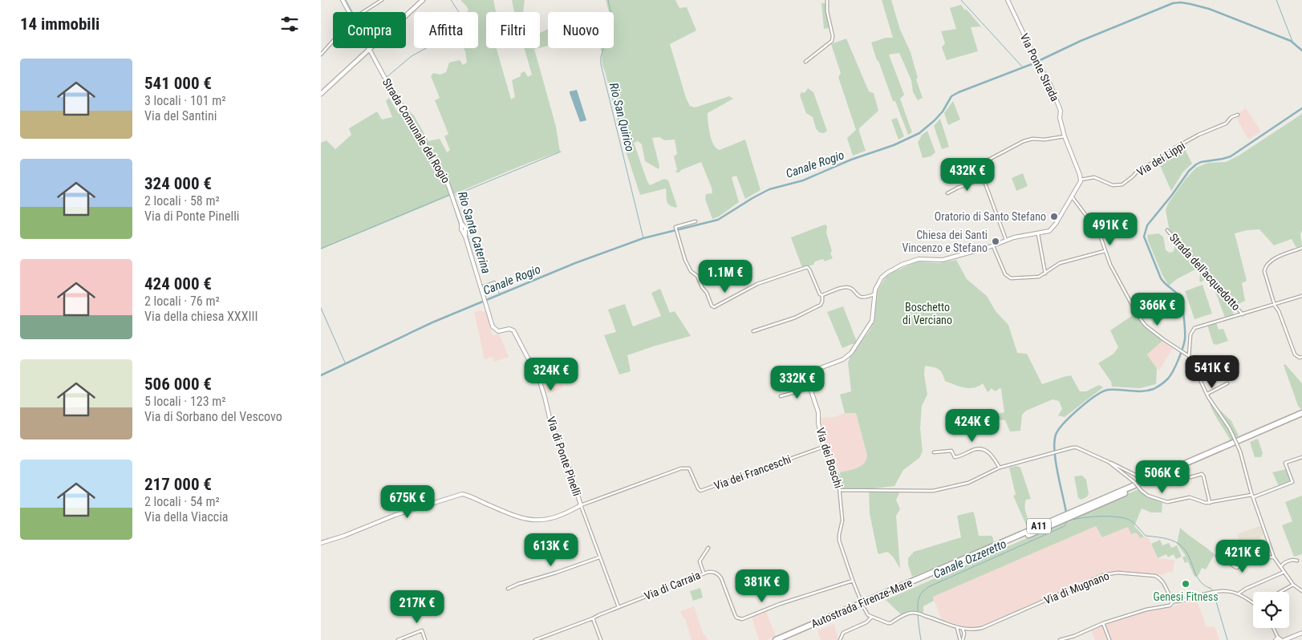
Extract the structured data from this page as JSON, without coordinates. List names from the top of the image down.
{
  "streets": {
    "highway": ["A11", "Autostrada Firenze-Mare"],
    "street": [
      "Via Ponte Strada",
      "Strada Comunale del Rogio",
      "Via dei Lippi",
      "Strada dell'acquedotto",
      "Via di Ponte Pinelli",
      "Via dei Boschi",
      "Via dei Franceschi",
      "Via di Carraia",
      "Via di Mugnano"
    ]
  },
  "crossings": [
    ["Via Ponte Strada", "Via dei Lippi"],
    ["Via Ponte Strada", "Via dei Boschi"],
    ["Strada Comunale del Rogio", "Via di Ponte Pinelli"],
    ["Via dei Lippi", "Via dei Boschi"],
    ["Via di Ponte Pinelli", "Via dei Franceschi"],
    ["Via dei Boschi", "Via dei Franceschi"],
    ["Via dei Boschi", "Via di Carraia"]
  ],
  "water": [
    "Rio San Quirico",
    "Canale Rogio",
    "Rio Santa Caterina",
    "Canale Ozzeretto"
  ],
  "parks": ["Boschetto di Verciano"],
  "places": ["Oratorio di Santo Stefano", "Chiesa dei Santi Vincenzo e Stefano", "Genesi Fitness"],
  "page": {
    "heading": "14 immobili",
    "chip": [
      "Compra",
      "Affitta",
      "Filtri",
      "Nuovo"
    ],
    "list": [
      {
        "name": "541 000 €",
        "note": "3 locali · 101 m² · Via del Santini"
      },
      {
        "name": "324 000 €",
        "note": "2 locali · 58 m² · Via di Ponte Pinelli"
      },
      {
        "name": "424 000 €",
        "note": "2 locali · 76 m² · Via della chiesa XXXIII"
      },
      {
        "name": "506 000 €",
        "note": "5 locali · 123 m² · Via di Sorbano del Vescovo"
      },
      {
        "name": "217 000 €",
        "note": "2 locali · 54 m² · Via della Viaccia"
      }
    ],
    "price": [
      "432K €",
      "491K €",
      "1.1M €",
      "366K €",
      "541K €",
      "324K €",
      "332K €",
      "424K €",
      "506K €",
      "675K €",
      "613K €",
      "421K €",
      "381K €",
      "217K €"
    ]
  }
}
